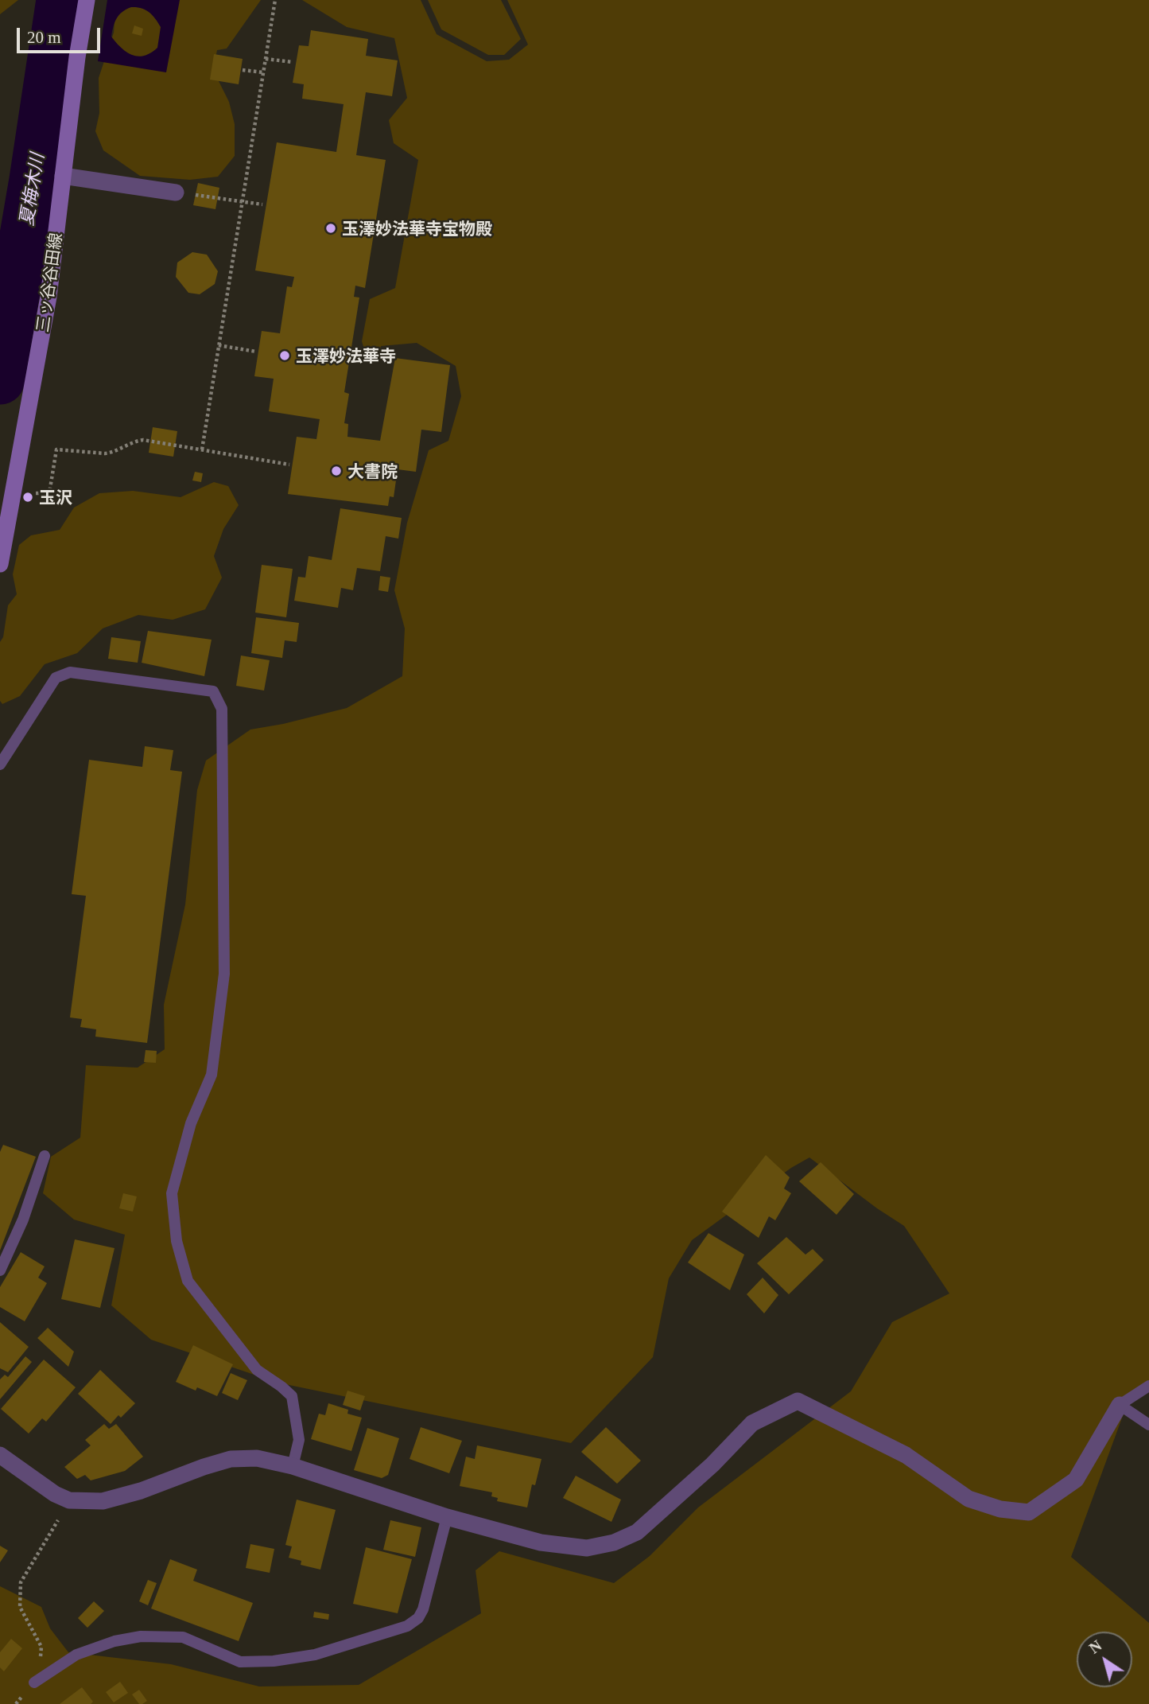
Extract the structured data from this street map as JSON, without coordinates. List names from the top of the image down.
{
  "streets": {
    "main road": ["三ッ谷谷田線"]
  },
  "water": ["夏梅木川"],
  "places": [
    "玉澤妙法華寺宝物殿",
    "玉澤妙法華寺",
    "大書院",
    "玉沢"
  ],
  "scale_bar": "20 m",
  "north": "top left"
}
